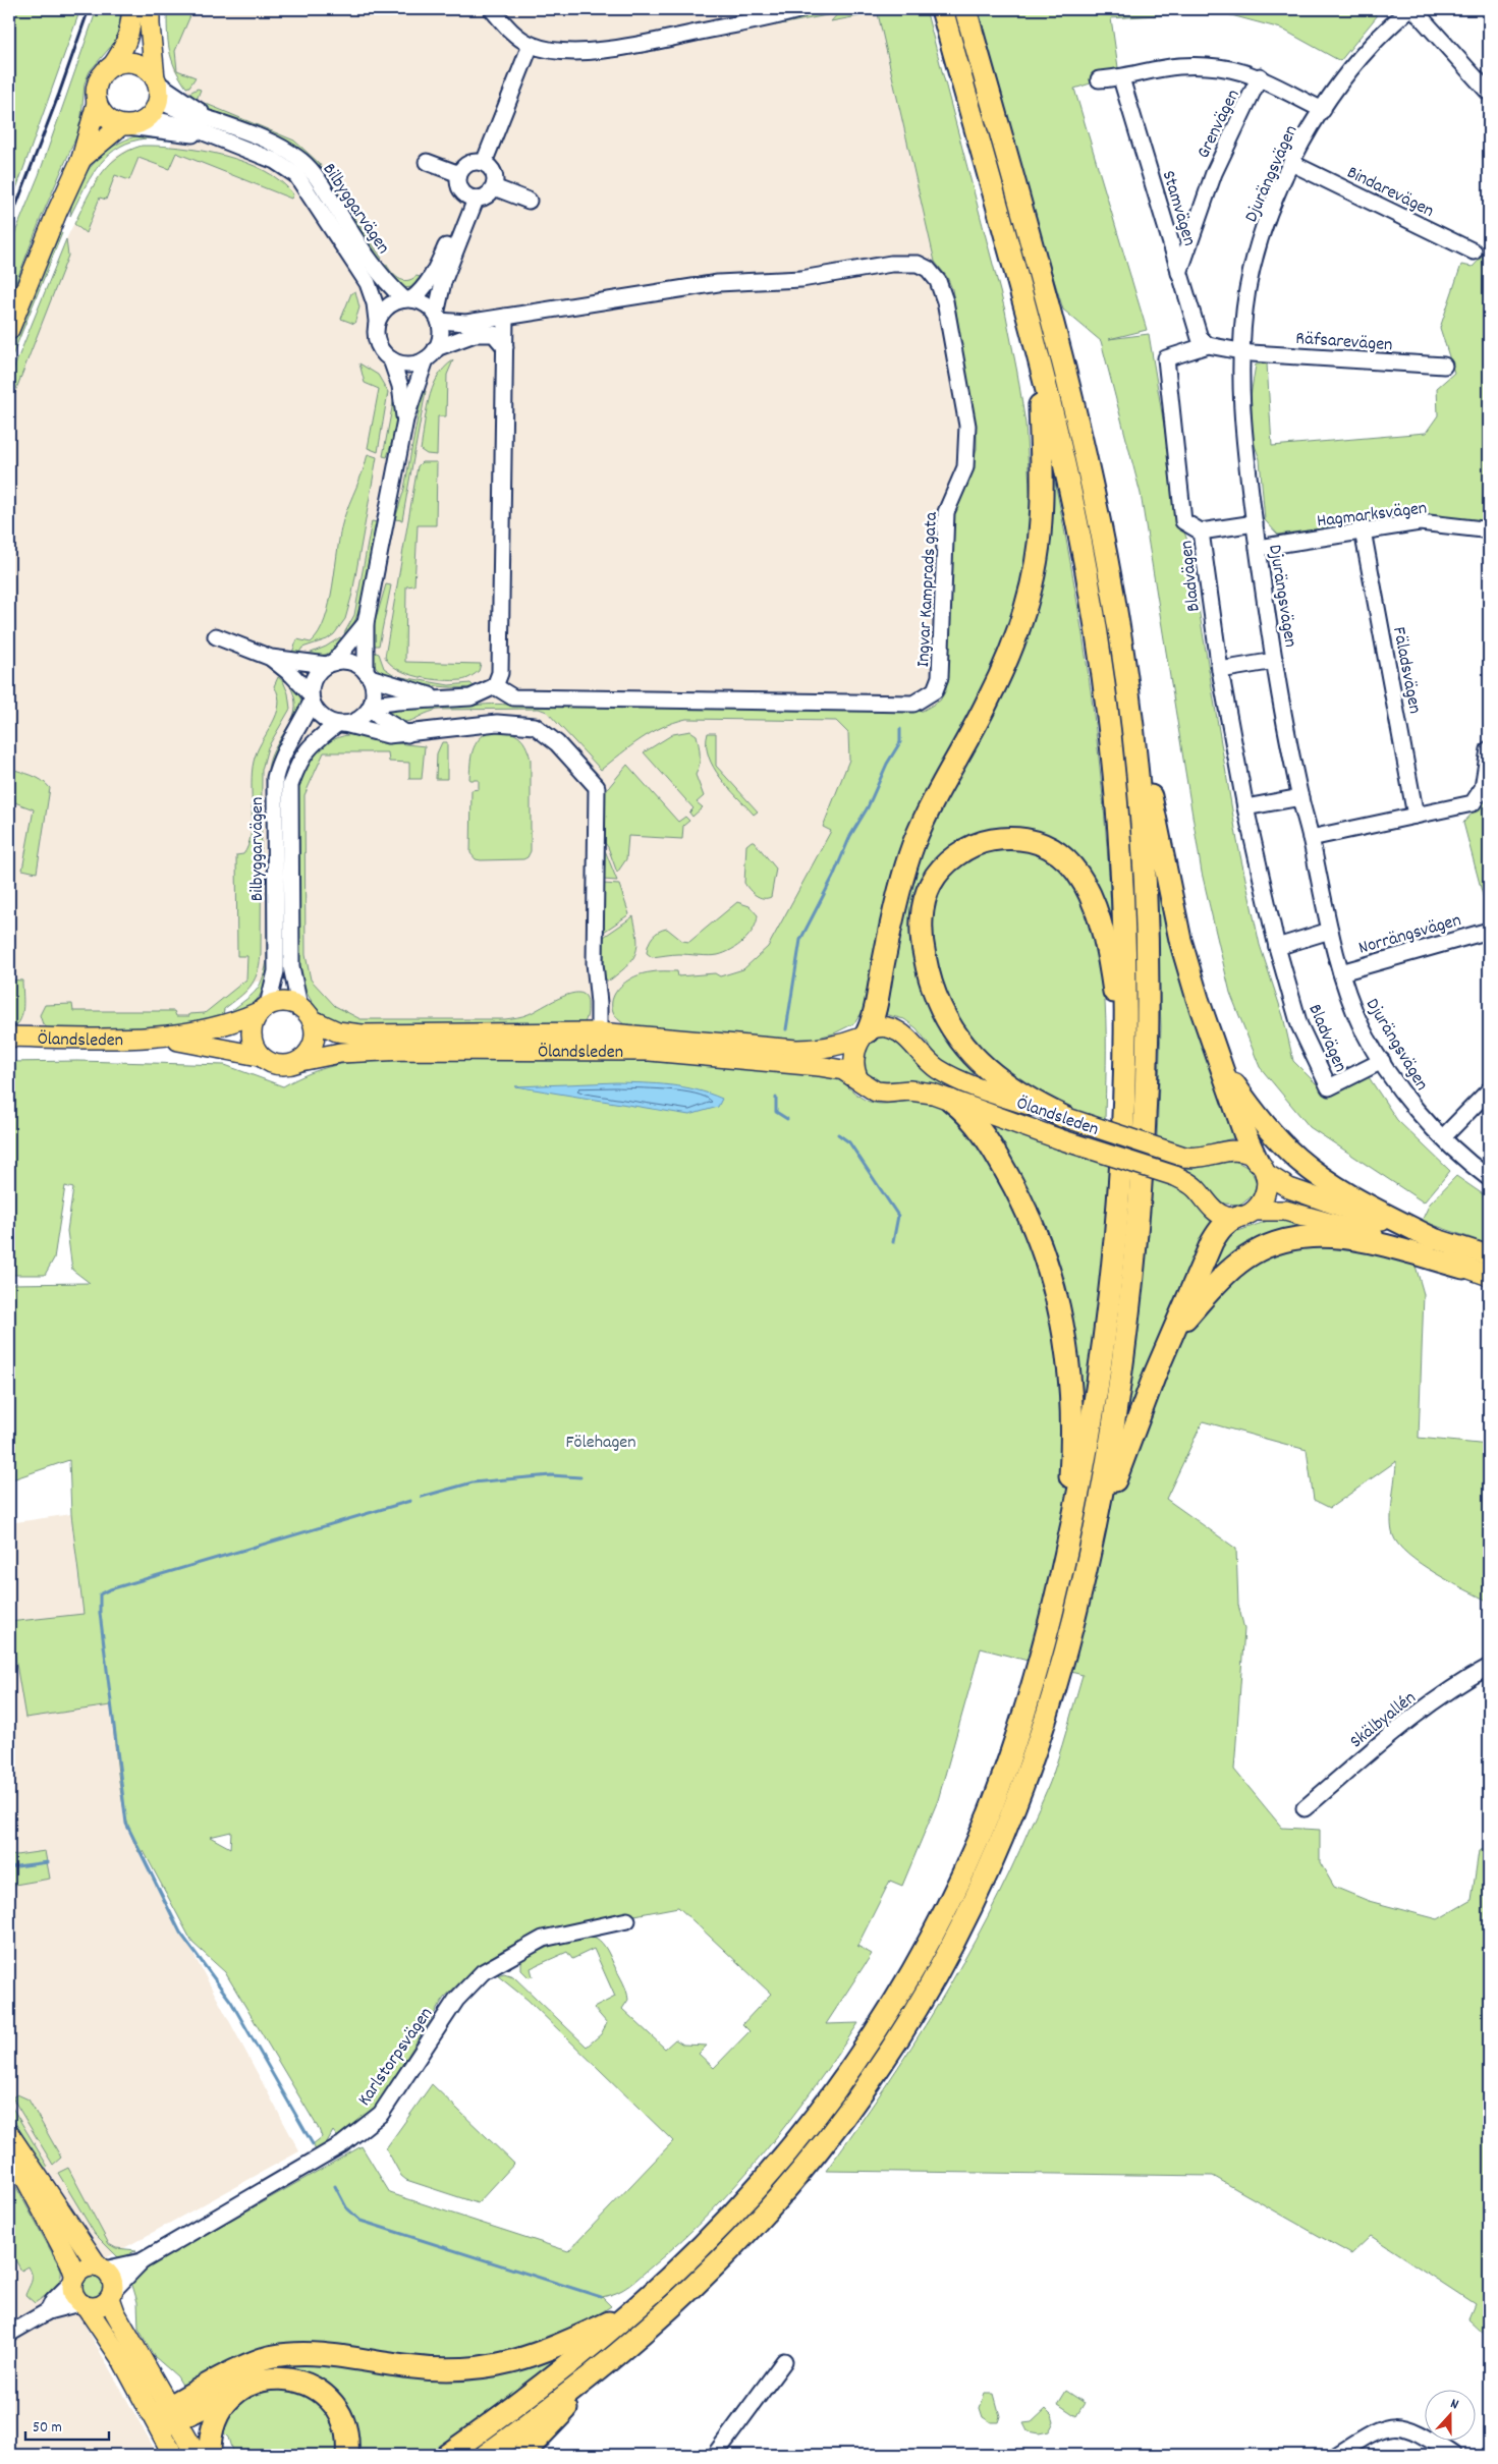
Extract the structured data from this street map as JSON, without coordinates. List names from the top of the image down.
{
  "streets": {
    "main road": ["Ölandsleden"],
    "street": [
      "Grenvägen",
      "Djurängsvägen",
      "Bindarevägen",
      "Bilbyggarvägen",
      "Stamvägen",
      "Räfsarevägen",
      "Hagmarksvägen",
      "Bladvägen",
      "Ingvar Kamprads gata",
      "Fäladsvägen",
      "Norrängsvägen",
      "Skälbyallén",
      "Karlstorpsvägen"
    ]
  },
  "crossings": [
    ["Grenvägen", "Stamvägen"],
    ["Djurängsvägen", "Bindarevägen"],
    ["Djurängsvägen", "Räfsarevägen"],
    ["Djurängsvägen", "Hagmarksvägen"],
    ["Djurängsvägen", "Bladvägen"],
    ["Djurängsvägen", "Norrängsvägen"],
    ["Bilbyggarvägen", "Ingvar Kamprads gata"],
    ["Bilbyggarvägen", "Ölandsleden"],
    ["Hagmarksvägen", "Fäladsvägen"]
  ],
  "parks": ["Fölehagen"],
  "scale_bar": "50 m",
  "north": "top"
}
